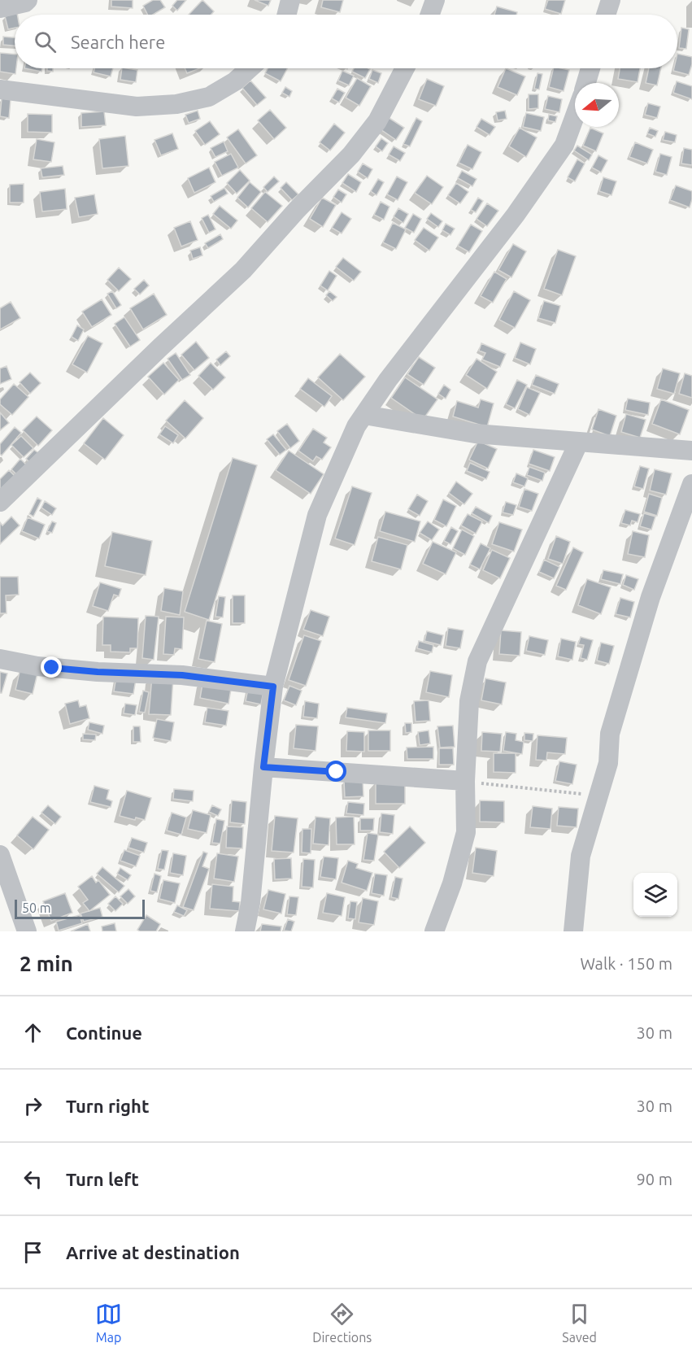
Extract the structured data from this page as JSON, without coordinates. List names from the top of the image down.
{
  "scale_bar": "50 m",
  "north": "left",
  "page": {
    "search": "Search here",
    "scale": "50 m",
    "heading": ["2 min", "Walk · 150 m"],
    "list": [
      ["Continue", "30 m"],
      ["Turn right", "30 m"],
      ["Turn left", "90 m"],
      "Arrive at destination"
    ],
    "nav": ["Map", "Directions", "Saved"]
  }
}
